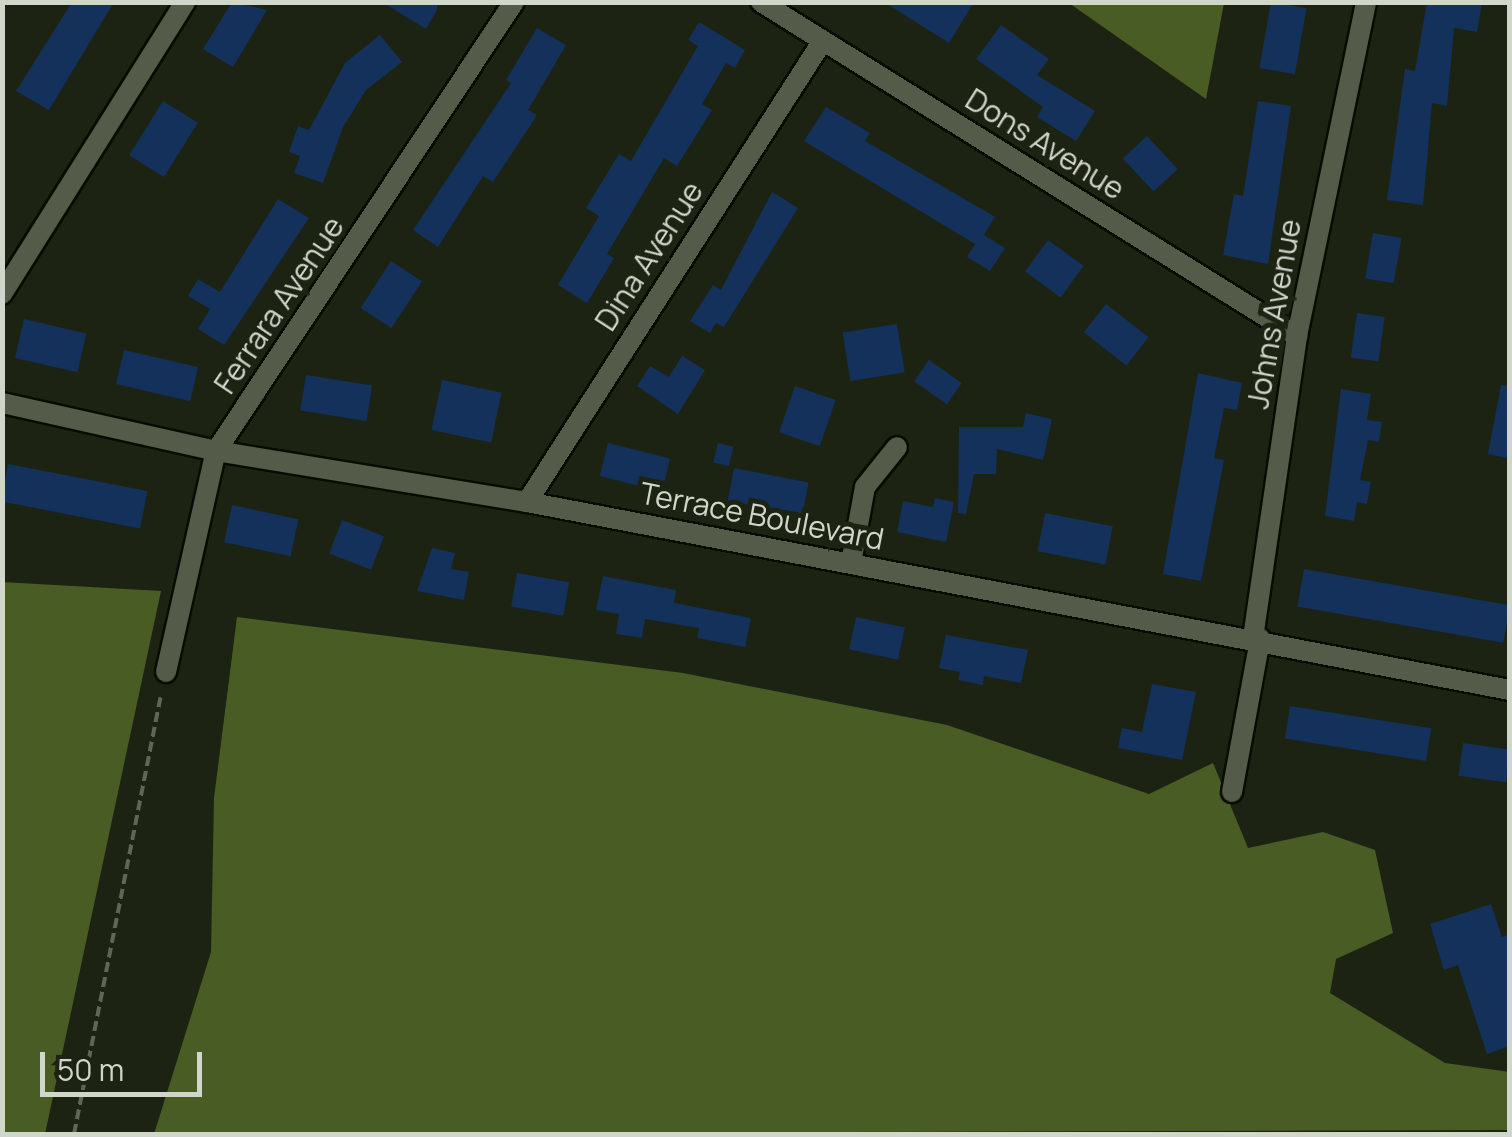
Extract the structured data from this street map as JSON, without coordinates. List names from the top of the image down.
{
  "streets": {
    "street": [
      "Dons Avenue",
      "Dina Avenue",
      "Ferrara Avenue",
      "Johns Avenue",
      "Terrace Boulevard"
    ]
  },
  "crossings": [
    ["Dons Avenue", "Dina Avenue"],
    ["Dons Avenue", "Johns Avenue"],
    ["Dina Avenue", "Terrace Boulevard"],
    ["Ferrara Avenue", "Terrace Boulevard"],
    ["Johns Avenue", "Terrace Boulevard"]
  ],
  "scale_bar": "50 m"
}
